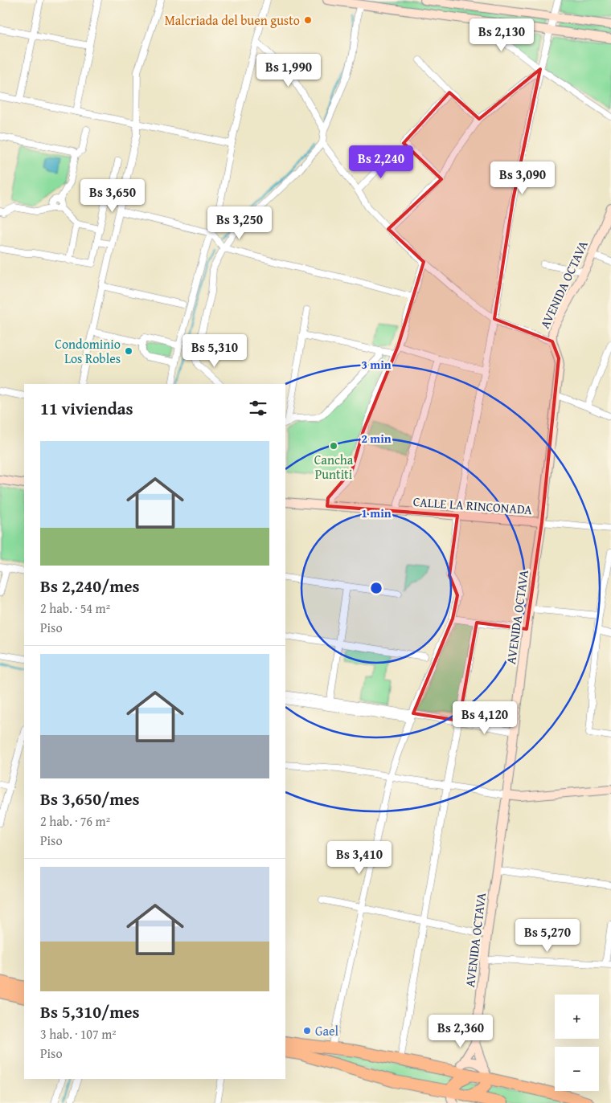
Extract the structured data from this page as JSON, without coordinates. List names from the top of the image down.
{
  "streets": {
    "main road": ["AVENIDA OCTAVA", "CALLE LA RINCONADA"]
  },
  "crossings": [
    ["AVENIDA OCTAVA", "CALLE LA RINCONADA"]
  ],
  "places": [
    "Malcriada del buen gusto",
    "Condominio Los Robles",
    "Cancha Puntiti",
    "Gael"
  ],
  "page": {
    "price": [
      "Bs 2,130",
      "Bs 1,990",
      "Bs 2,240",
      "Bs 3,090",
      "Bs 3,650",
      "Bs 3,250",
      "Bs 5,310",
      "Bs 4,120",
      "Bs 3,410",
      "Bs 5,270",
      "Bs 2,360"
    ],
    "heading": "11 viviendas",
    "list": [
      {
        "name": "Bs 2,240/mes",
        "note": "2 hab. · 54 m² · Piso"
      },
      {
        "name": "Bs 3,650/mes",
        "note": "2 hab. · 76 m² · Piso"
      },
      {
        "name": "Bs 5,310/mes",
        "note": "3 hab. · 107 m² · Piso"
      }
    ],
    "map_buttons": ["+", "−"]
  },
  "rings": ["3 min", "2 min", "1 min"]
}
